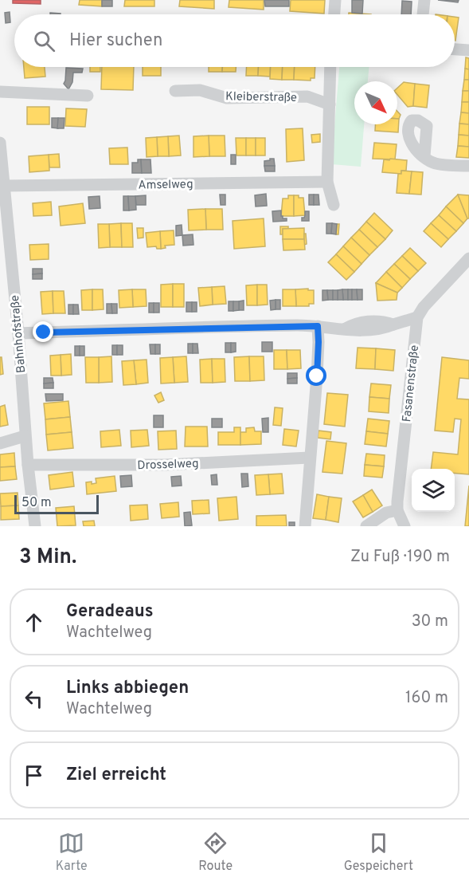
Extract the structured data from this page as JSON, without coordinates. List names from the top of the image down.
{
  "streets": {
    "street": [
      "Kleiberstraße",
      "Amselweg",
      "Bahnhofstraße",
      "Fasanenstraße",
      "Drosselweg"
    ]
  },
  "crossings": [
    ["Amselweg", "Bahnhofstraße"],
    ["Bahnhofstraße", "Drosselweg"]
  ],
  "scale_bar": "50 m",
  "north": "bottom right",
  "page": {
    "search": "Hier suchen",
    "scale": "50 m",
    "heading": ["3 Min.", "Zu Fuß · 190 m"],
    "list": [
      ["Geradeaus", "Wachtelweg", "30 m"],
      ["Links abbiegen", "Wachtelweg", "160 m"],
      "Ziel erreicht"
    ],
    "nav": ["Karte", "Route", "Gespeichert"]
  }
}
